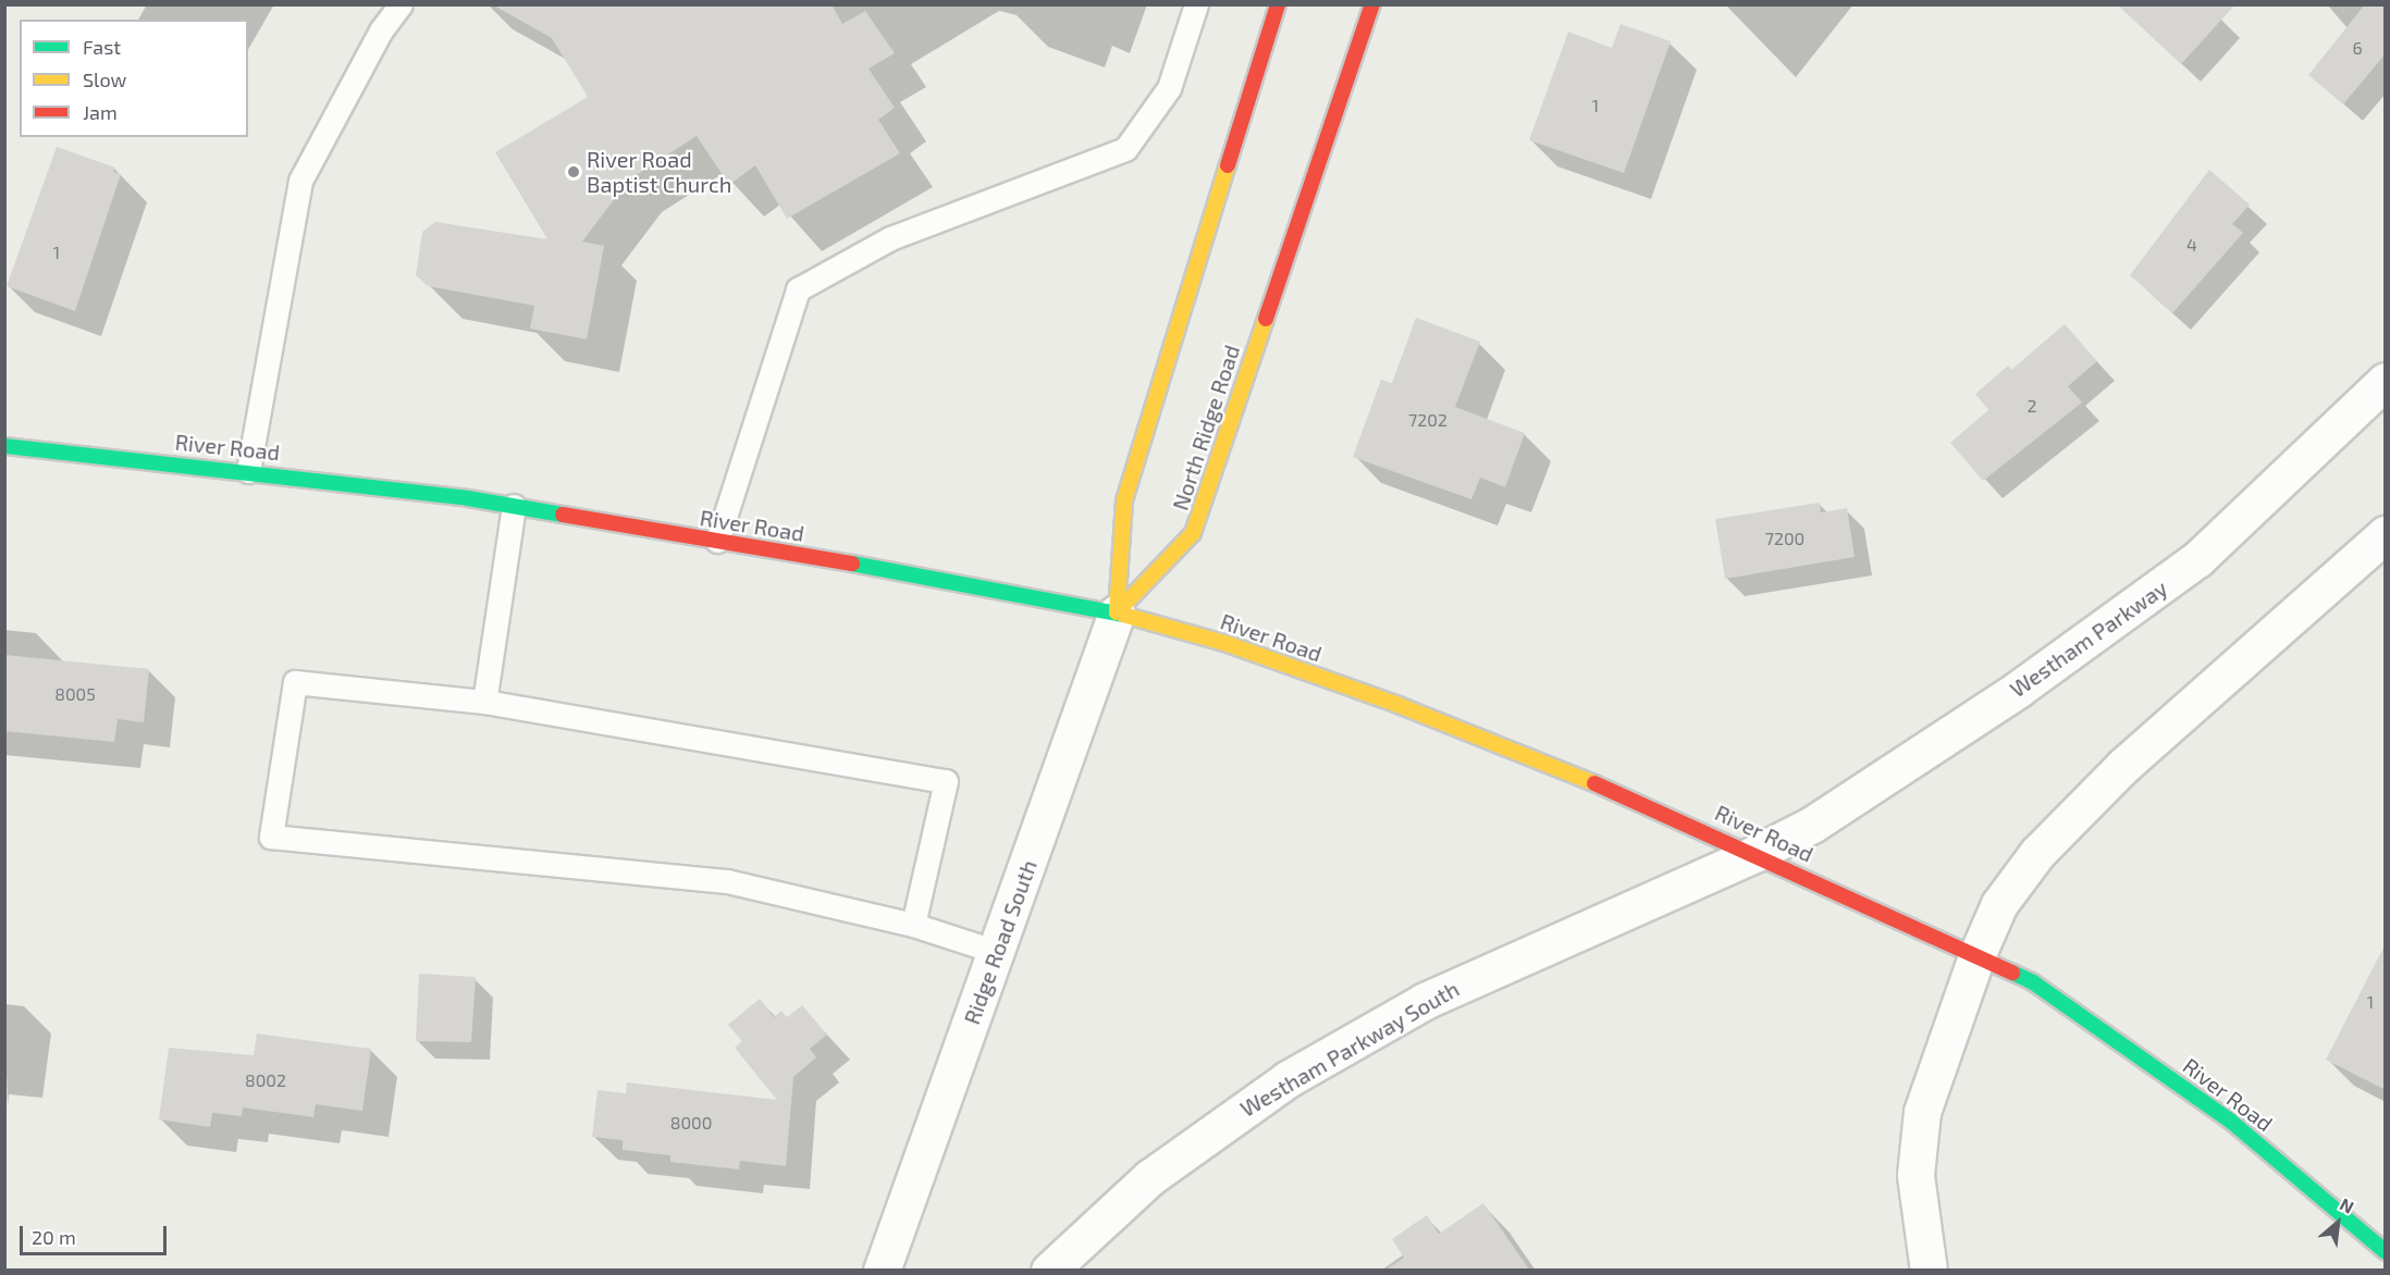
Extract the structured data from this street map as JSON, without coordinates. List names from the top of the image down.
{
  "streets": {
    "main road": ["North Ridge Road", "River Road"],
    "street": ["Westham Parkway", "Ridge Road South", "Westham Parkway South"]
  },
  "crossings": [
    ["North Ridge Road", "River Road"],
    ["North Ridge Road", "Ridge Road South"],
    ["River Road", "Westham Parkway"],
    ["River Road", "Ridge Road South"],
    ["River Road", "Westham Parkway South"],
    ["Westham Parkway", "Westham Parkway South"]
  ],
  "places": ["River Road Baptist Church"],
  "house_numbers": [
    "6",
    "1",
    "4",
    "1",
    "2",
    "7202",
    "7200",
    "8005",
    "1",
    "8002",
    "8000"
  ],
  "legend": ["Fast", "Slow", "Jam"],
  "scale_bar": "20 m",
  "north": "top right"
}
